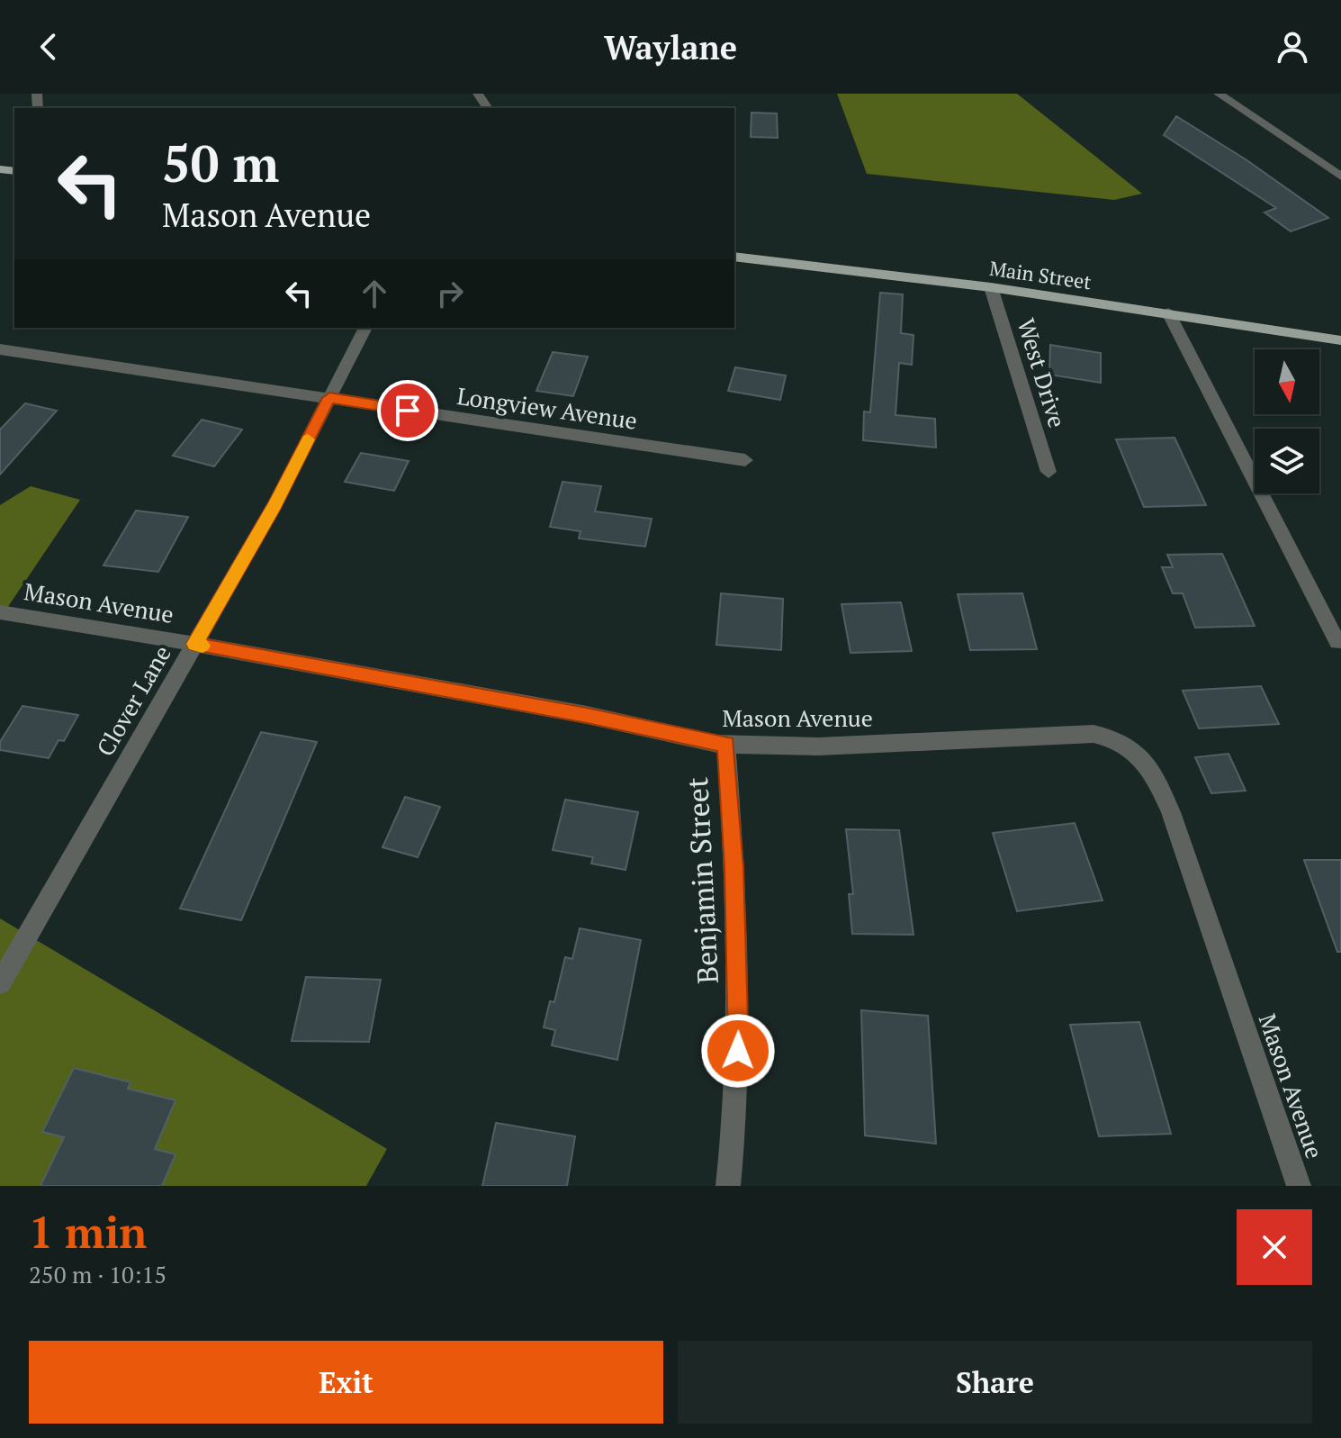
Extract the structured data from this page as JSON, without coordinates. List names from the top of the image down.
{
  "streets": {
    "main road": ["Main Street"],
    "street": [
      "West Drive",
      "Longview Avenue",
      "Mason Avenue",
      "Clover Lane",
      "Benjamin Street"
    ]
  },
  "crossings": [
    ["Main Street", "West Drive"],
    ["Longview Avenue", "Clover Lane"],
    ["Mason Avenue", "Clover Lane"],
    ["Mason Avenue", "Benjamin Street"]
  ],
  "north": "bottom",
  "page": {
    "header": "Waylane",
    "turn": ["50 m", "Mason Avenue"],
    "heading": ["1 min", "250 m · 10:15"],
    "buttons": ["Exit", "Share"]
  }
}
